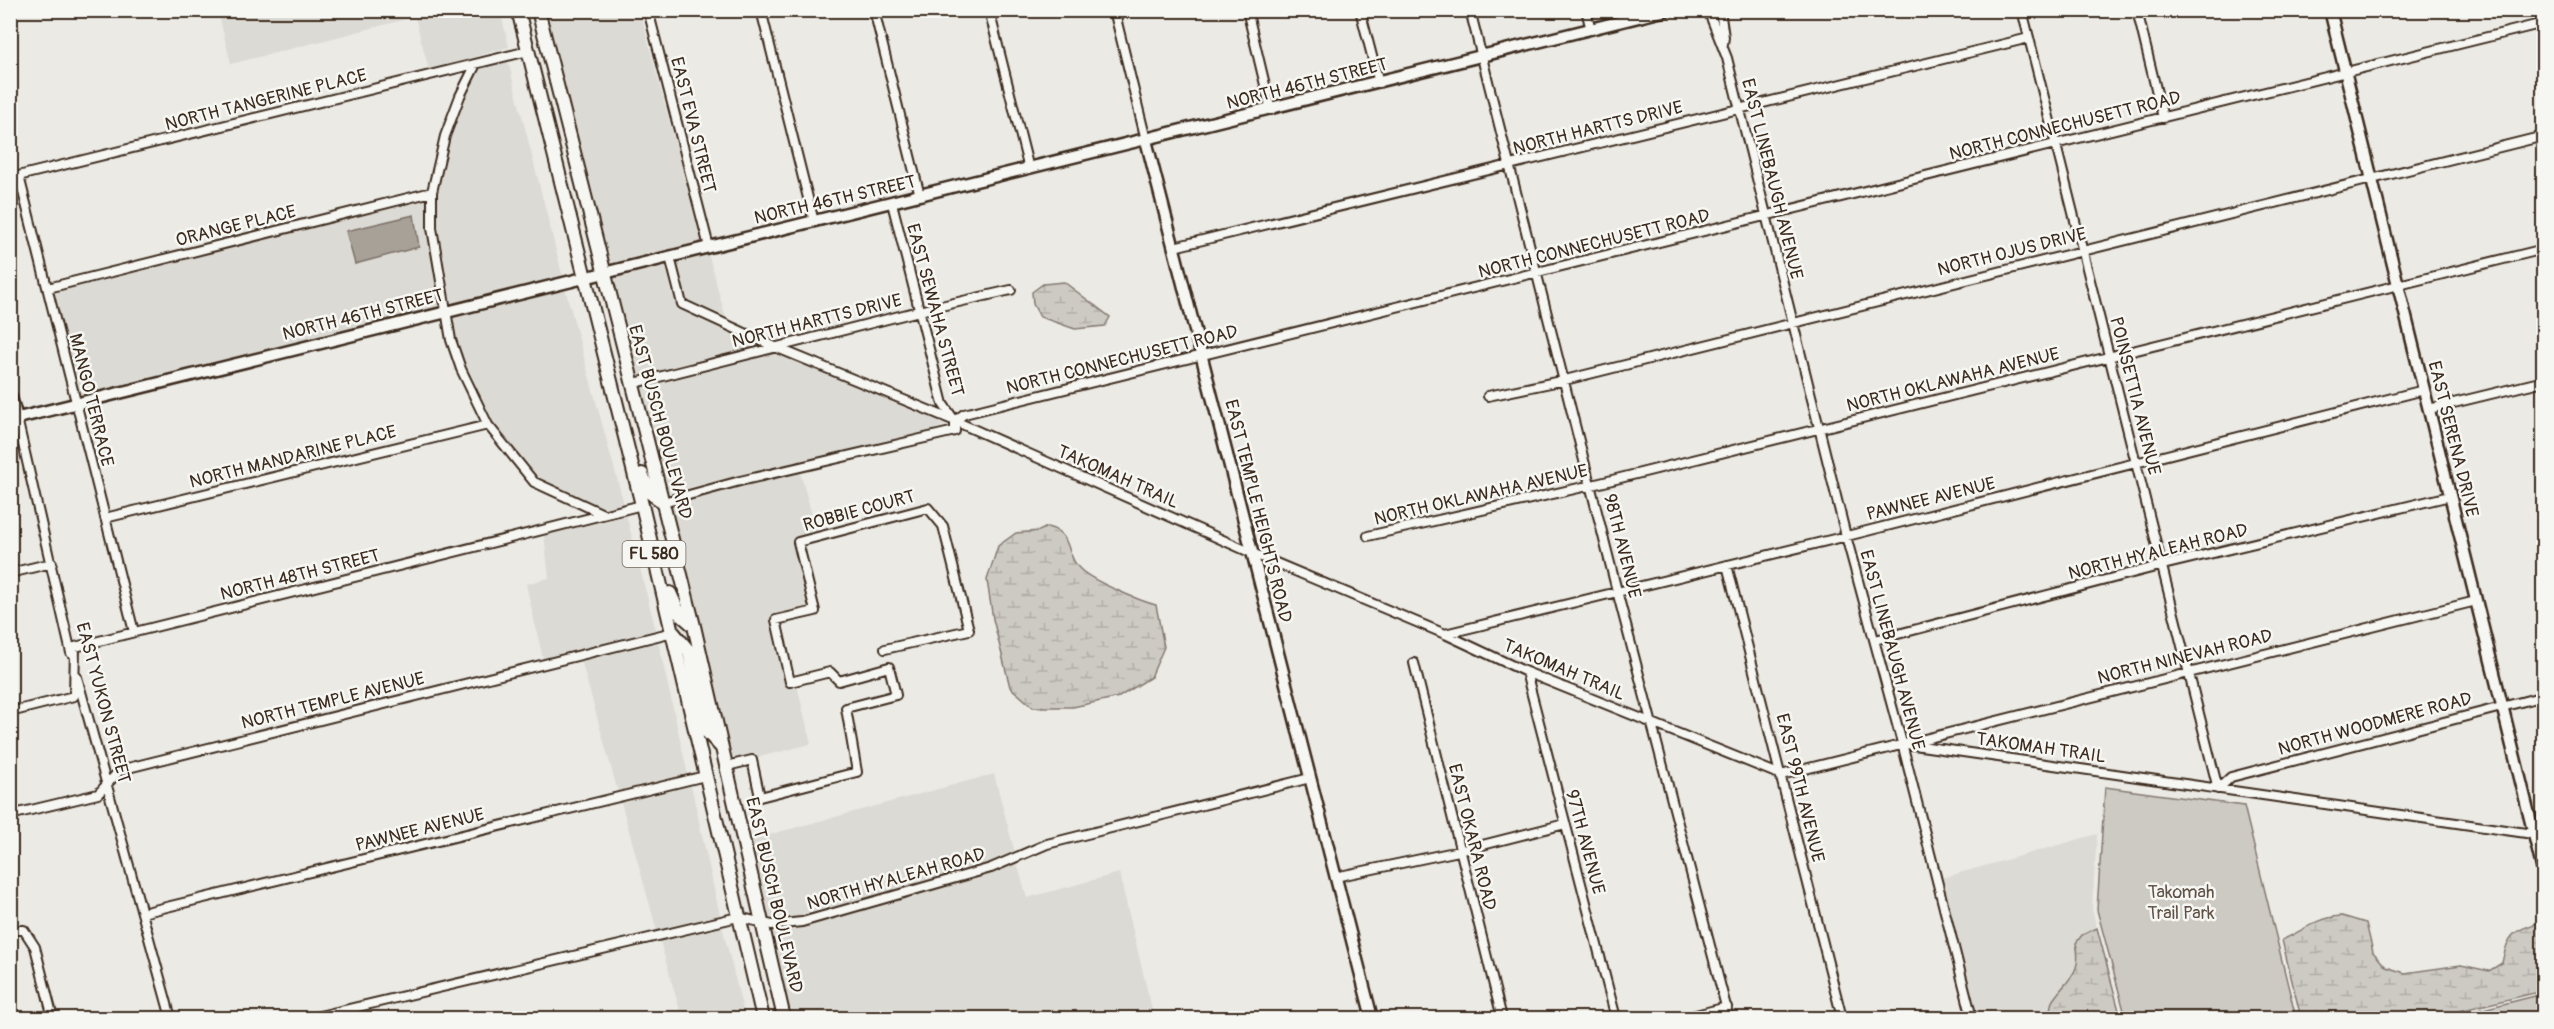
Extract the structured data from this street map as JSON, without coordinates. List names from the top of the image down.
{
  "streets": {
    "main road": ["EAST BUSCH BOULEVARD", "FL 580"],
    "street": [
      "NORTH 46TH STREET",
      "NORTH TANGERINE PLACE",
      "EAST EVA STREET",
      "NORTH CONNECHUSETT ROAD",
      "NORTH HARTTS DRIVE",
      "EAST LINEBAUGH AVENUE",
      "ORANGE PLACE",
      "NORTH OJUS DRIVE",
      "EAST SEWAHA STREET",
      "NORTH OKLAWAHA AVENUE",
      "POINSETTIA AVENUE",
      "MANGO TERRACE",
      "EAST SERENA DRIVE",
      "NORTH MANDARINE PLACE",
      "TAKOMAH TRAIL",
      "PAWNEE AVENUE",
      "ROBBIE COURT",
      "EAST TEMPLE HEIGHTS ROAD",
      "98TH AVENUE",
      "NORTH HYALEAH ROAD",
      "NORTH 48TH STREET",
      "NORTH NINEVAH ROAD",
      "NORTH TEMPLE AVENUE",
      "EAST YUKON STREET",
      "NORTH WOODMERE ROAD",
      "EAST 99TH AVENUE",
      "EAST OKARA ROAD",
      "97TH AVENUE"
    ]
  },
  "crossings": [
    ["NORTH 46TH STREET", "EAST EVA STREET"],
    ["NORTH 46TH STREET", "EAST SEWAHA STREET"],
    ["NORTH 46TH STREET", "MANGO TERRACE"],
    ["NORTH 46TH STREET", "EAST BUSCH BOULEVARD"],
    ["NORTH 46TH STREET", "TAKOMAH TRAIL"],
    ["NORTH 46TH STREET", "EAST TEMPLE HEIGHTS ROAD"],
    ["NORTH 46TH STREET", "98TH AVENUE"],
    ["NORTH 46TH STREET", "EAST YUKON STREET"],
    ["NORTH TANGERINE PLACE", "MANGO TERRACE"],
    ["NORTH TANGERINE PLACE", "EAST BUSCH BOULEVARD"],
    ["NORTH CONNECHUSETT ROAD", "EAST LINEBAUGH AVENUE"],
    ["NORTH CONNECHUSETT ROAD", "EAST SEWAHA STREET"],
    ["NORTH CONNECHUSETT ROAD", "POINSETTIA AVENUE"],
    ["NORTH CONNECHUSETT ROAD", "EAST BUSCH BOULEVARD"],
    ["NORTH CONNECHUSETT ROAD", "EAST SERENA DRIVE"],
    ["NORTH CONNECHUSETT ROAD", "TAKOMAH TRAIL"],
    ["NORTH CONNECHUSETT ROAD", "EAST TEMPLE HEIGHTS ROAD"],
    ["NORTH CONNECHUSETT ROAD", "98TH AVENUE"],
    ["NORTH HARTTS DRIVE", "EAST LINEBAUGH AVENUE"],
    ["NORTH HARTTS DRIVE", "EAST SEWAHA STREET"],
    ["NORTH HARTTS DRIVE", "POINSETTIA AVENUE"],
    ["NORTH HARTTS DRIVE", "EAST BUSCH BOULEVARD"],
    ["NORTH HARTTS DRIVE", "TAKOMAH TRAIL"],
    ["NORTH HARTTS DRIVE", "EAST TEMPLE HEIGHTS ROAD"],
    ["NORTH HARTTS DRIVE", "98TH AVENUE"],
    ["EAST LINEBAUGH AVENUE", "NORTH OJUS DRIVE"],
    ["EAST LINEBAUGH AVENUE", "NORTH OKLAWAHA AVENUE"],
    ["EAST LINEBAUGH AVENUE", "TAKOMAH TRAIL"],
    ["EAST LINEBAUGH AVENUE", "PAWNEE AVENUE"],
    ["EAST LINEBAUGH AVENUE", "NORTH HYALEAH ROAD"],
    ["EAST LINEBAUGH AVENUE", "NORTH NINEVAH ROAD"],
    ["ORANGE PLACE", "MANGO TERRACE"],
    ["NORTH OJUS DRIVE", "POINSETTIA AVENUE"],
    ["NORTH OJUS DRIVE", "EAST SERENA DRIVE"],
    ["NORTH OJUS DRIVE", "98TH AVENUE"],
    ["EAST SEWAHA STREET", "TAKOMAH TRAIL"],
    ["NORTH OKLAWAHA AVENUE", "POINSETTIA AVENUE"],
    ["NORTH OKLAWAHA AVENUE", "EAST SERENA DRIVE"],
    ["NORTH OKLAWAHA AVENUE", "98TH AVENUE"],
    ["POINSETTIA AVENUE", "TAKOMAH TRAIL"],
    ["POINSETTIA AVENUE", "PAWNEE AVENUE"],
    ["POINSETTIA AVENUE", "NORTH HYALEAH ROAD"],
    ["POINSETTIA AVENUE", "NORTH NINEVAH ROAD"],
    ["POINSETTIA AVENUE", "NORTH WOODMERE ROAD"],
    ["MANGO TERRACE", "NORTH MANDARINE PLACE"],
    ["MANGO TERRACE", "NORTH 48TH STREET"],
    ["EAST BUSCH BOULEVARD", "PAWNEE AVENUE"],
    ["EAST BUSCH BOULEVARD", "ROBBIE COURT"],
    ["EAST BUSCH BOULEVARD", "NORTH HYALEAH ROAD"],
    ["EAST BUSCH BOULEVARD", "NORTH 48TH STREET"],
    ["EAST BUSCH BOULEVARD", "NORTH TEMPLE AVENUE"],
    ["EAST SERENA DRIVE", "TAKOMAH TRAIL"],
    ["EAST SERENA DRIVE", "PAWNEE AVENUE"],
    ["EAST SERENA DRIVE", "NORTH HYALEAH ROAD"],
    ["EAST SERENA DRIVE", "NORTH NINEVAH ROAD"],
    ["EAST SERENA DRIVE", "NORTH WOODMERE ROAD"],
    ["TAKOMAH TRAIL", "PAWNEE AVENUE"],
    ["TAKOMAH TRAIL", "EAST TEMPLE HEIGHTS ROAD"],
    ["TAKOMAH TRAIL", "98TH AVENUE"],
    ["TAKOMAH TRAIL", "NORTH NINEVAH ROAD"],
    ["TAKOMAH TRAIL", "NORTH WOODMERE ROAD"],
    ["TAKOMAH TRAIL", "EAST 99TH AVENUE"],
    ["TAKOMAH TRAIL", "97TH AVENUE"],
    ["PAWNEE AVENUE", "98TH AVENUE"],
    ["PAWNEE AVENUE", "EAST YUKON STREET"],
    ["PAWNEE AVENUE", "EAST 99TH AVENUE"],
    ["EAST TEMPLE HEIGHTS ROAD", "NORTH HYALEAH ROAD"],
    ["NORTH 48TH STREET", "EAST YUKON STREET"],
    ["NORTH TEMPLE AVENUE", "EAST YUKON STREET"]
  ],
  "parks": ["Takomah Trail Park"]
}
